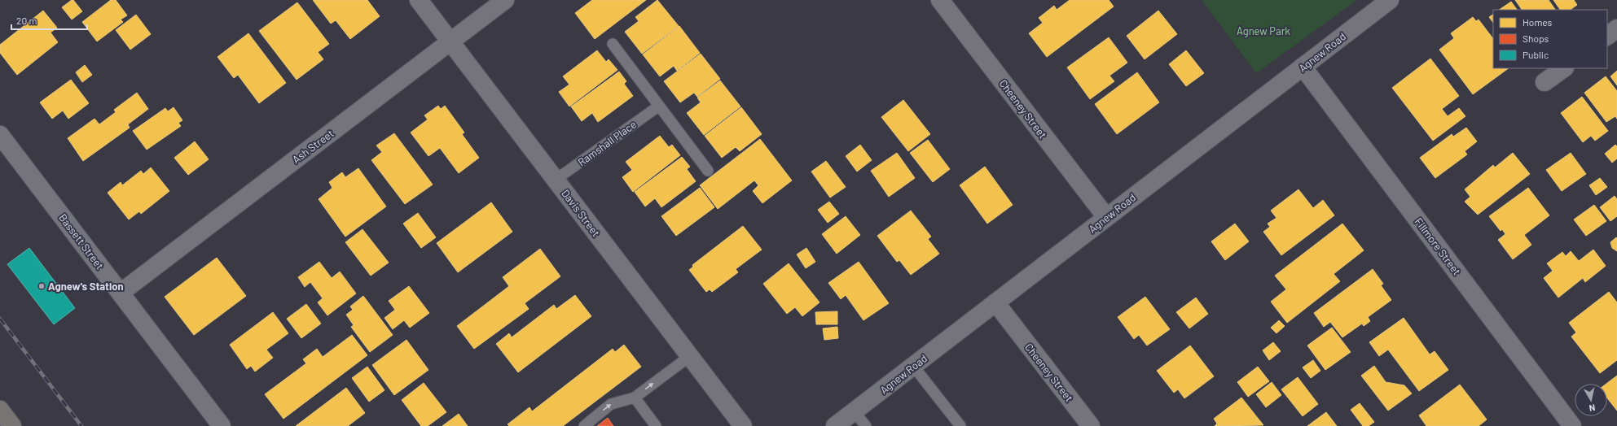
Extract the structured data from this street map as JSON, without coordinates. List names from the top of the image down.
{
  "streets": {
    "street": [
      "Agnew Road",
      "Cheeney Street",
      "Ash Street",
      "Davis Street",
      "Bassett Street",
      "Fillmore Street"
    ],
    "lane": ["Ramshall Place"]
  },
  "crossings": [
    ["Agnew Road", "Cheeney Street"],
    ["Agnew Road", "Fillmore Street"],
    ["Ramshall Place", "Davis Street"],
    ["Ash Street", "Davis Street"],
    ["Ash Street", "Bassett Street"]
  ],
  "parks": ["Agnew Park"],
  "places": ["Agnew's Station"],
  "legend": ["Homes", "Shops", "Public"],
  "scale_bar": "20 m",
  "north": "bottom"
}
